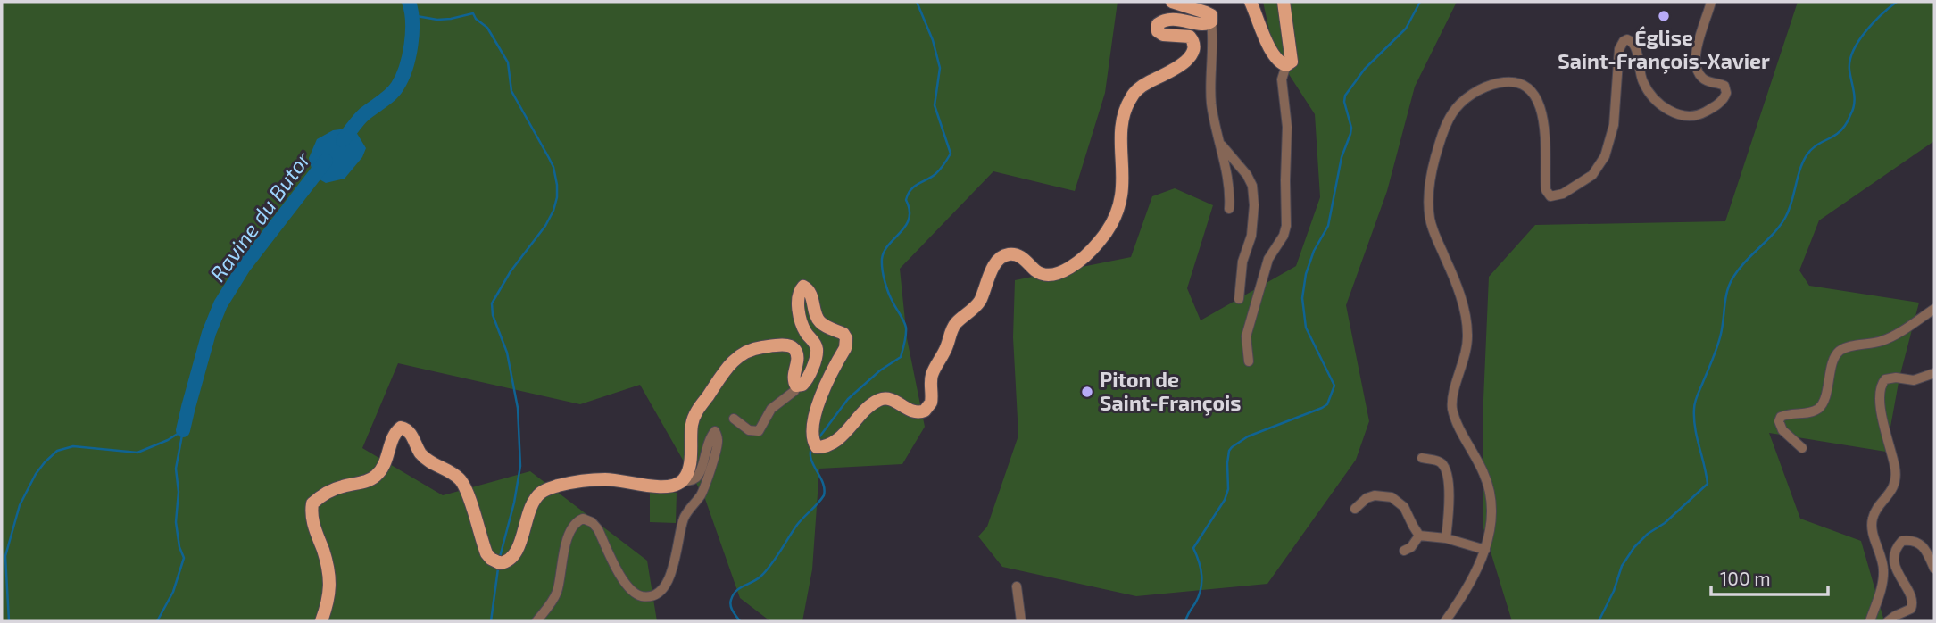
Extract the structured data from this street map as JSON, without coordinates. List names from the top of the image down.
{
  "water": ["Ravine du Butor"],
  "places": ["Église Saint-François-Xavier", "Piton de Saint-François"],
  "scale_bar": "100 m"
}
